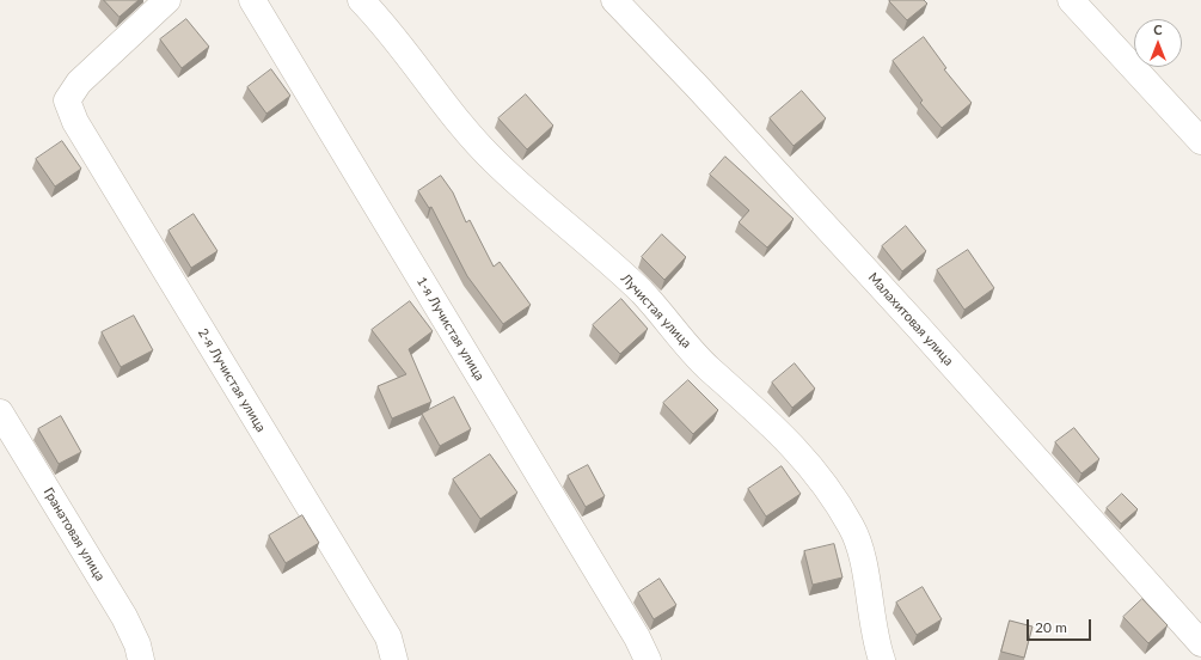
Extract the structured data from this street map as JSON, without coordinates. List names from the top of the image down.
{
  "streets": {
    "street": [
      "Лучистая улица",
      "Малахитовая улица",
      "1-я Лучистая улица",
      "2-я Лучистая улица",
      "Гранатовая улица"
    ]
  },
  "scale_bar": "20 m",
  "north": "top"
}
